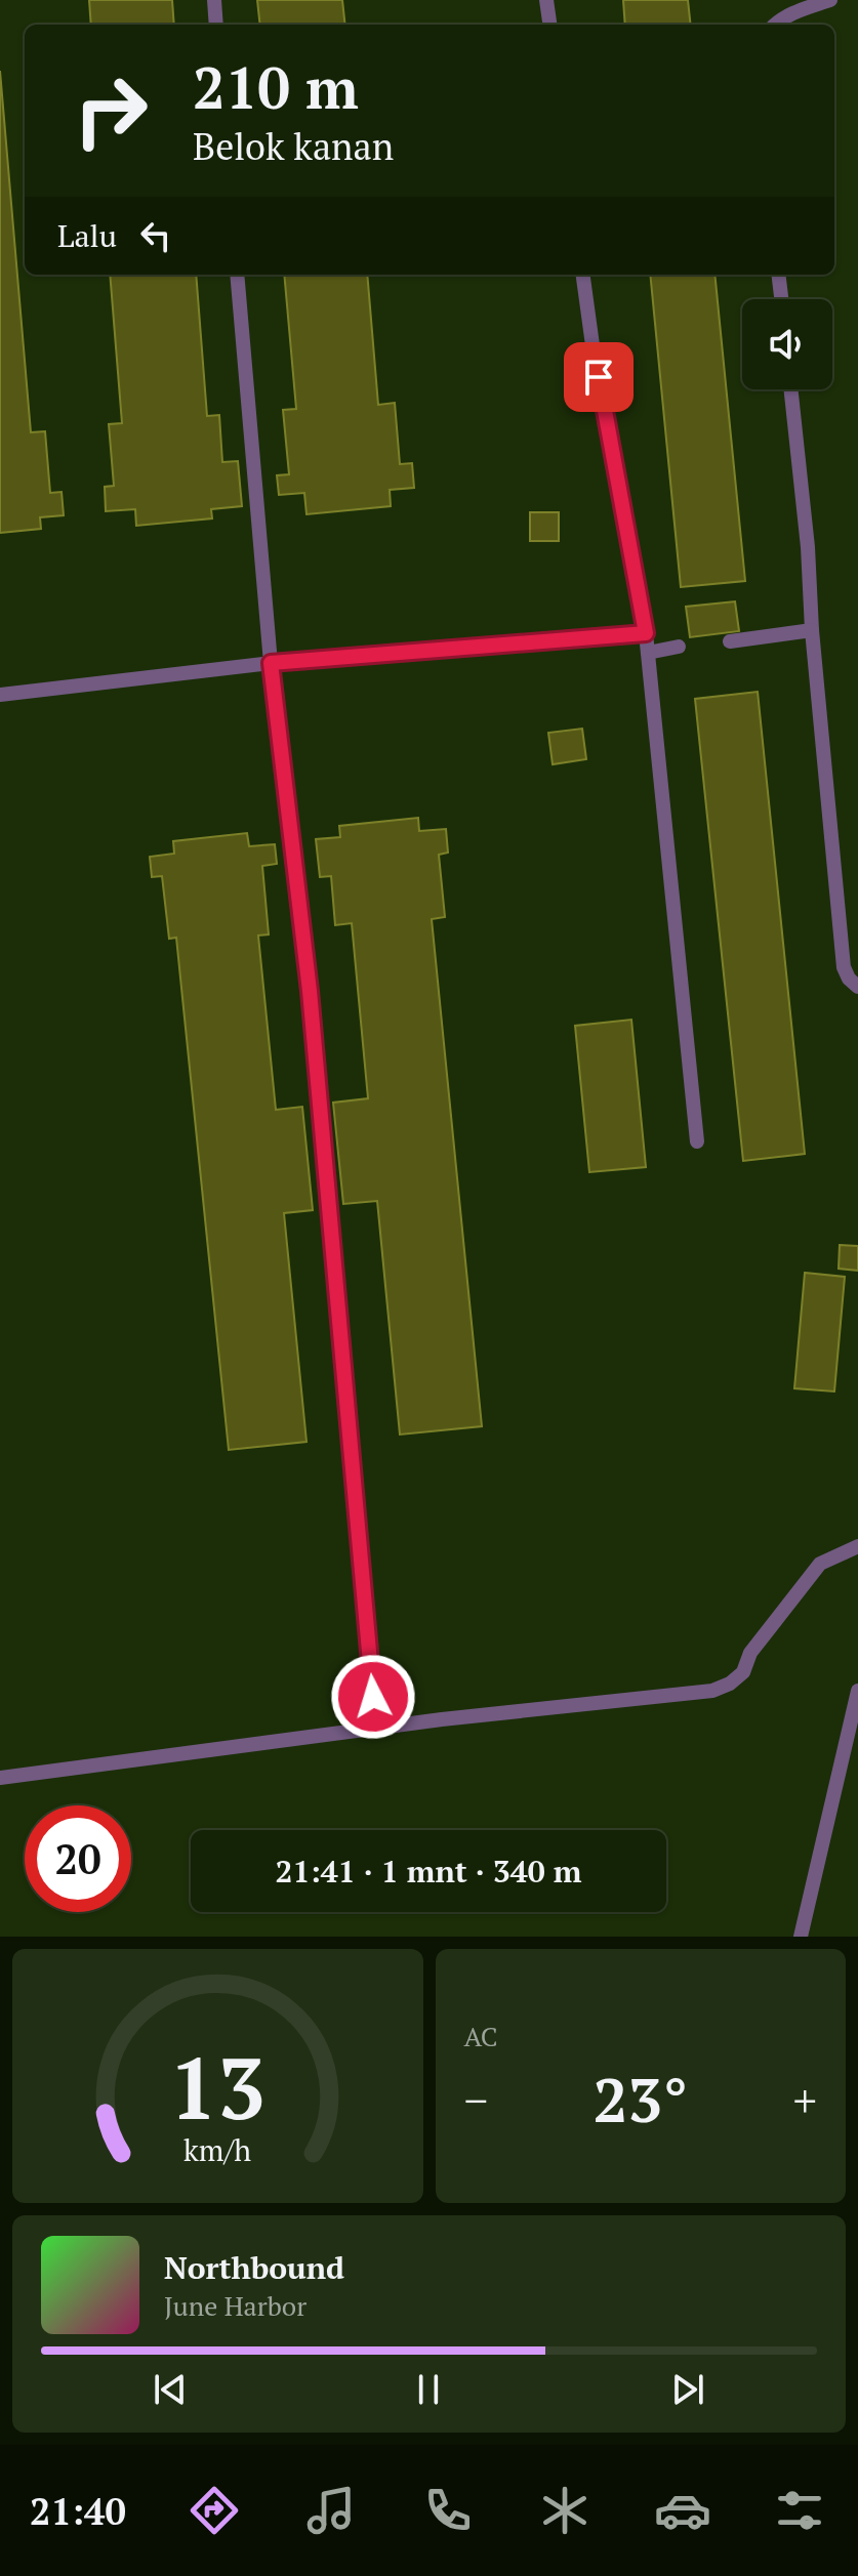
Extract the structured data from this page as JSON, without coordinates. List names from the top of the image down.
{
  "page": {
    "turn": ["210 m", "Belok kanan"],
    "then": "Lalu",
    "limit": "20",
    "trip": "21:41 · 1 mnt · 340 m",
    "tile": "AC",
    "heat": ["−", "23°", "+"],
    "song": ["Northbound", "June Harbor"],
    "tabs": "21:40",
    "gauge": ["13", "km/h"]
  }
}
